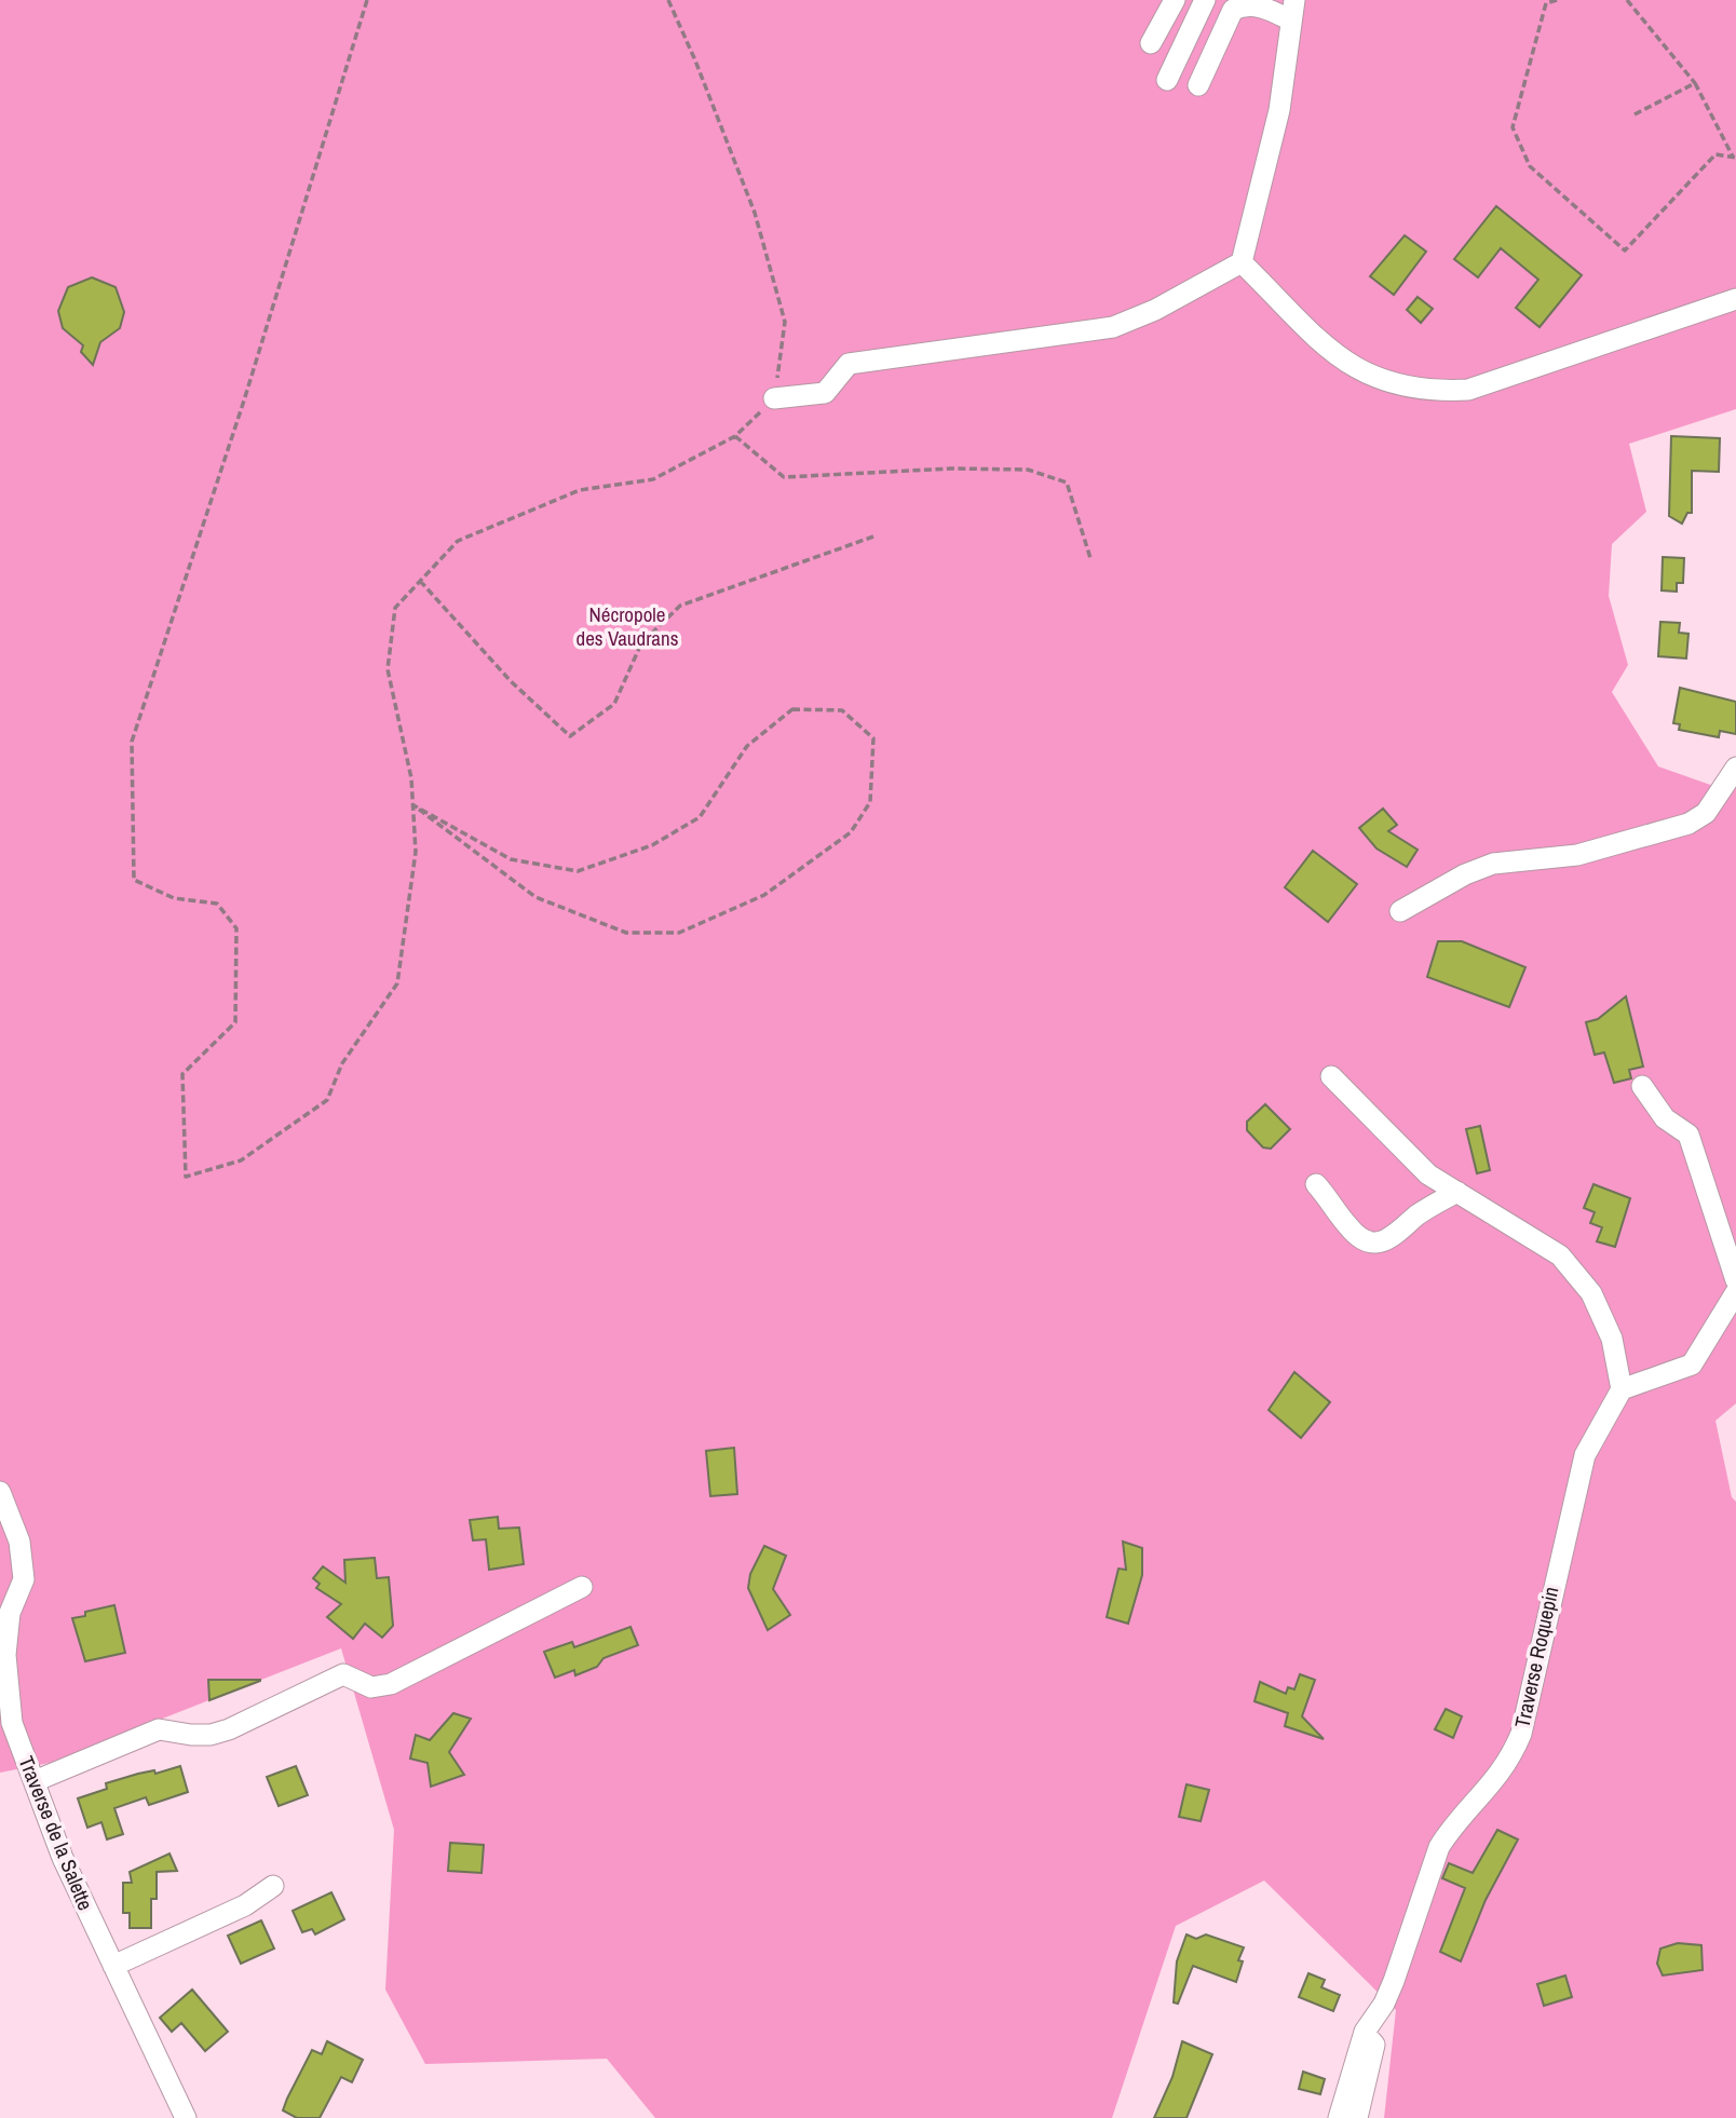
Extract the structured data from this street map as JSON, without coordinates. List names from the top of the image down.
{
  "streets": {
    "street": ["Traverse Roquepin", "Traverse de la Salette"]
  },
  "parks": ["Nécropole des Vaudrans"]
}
